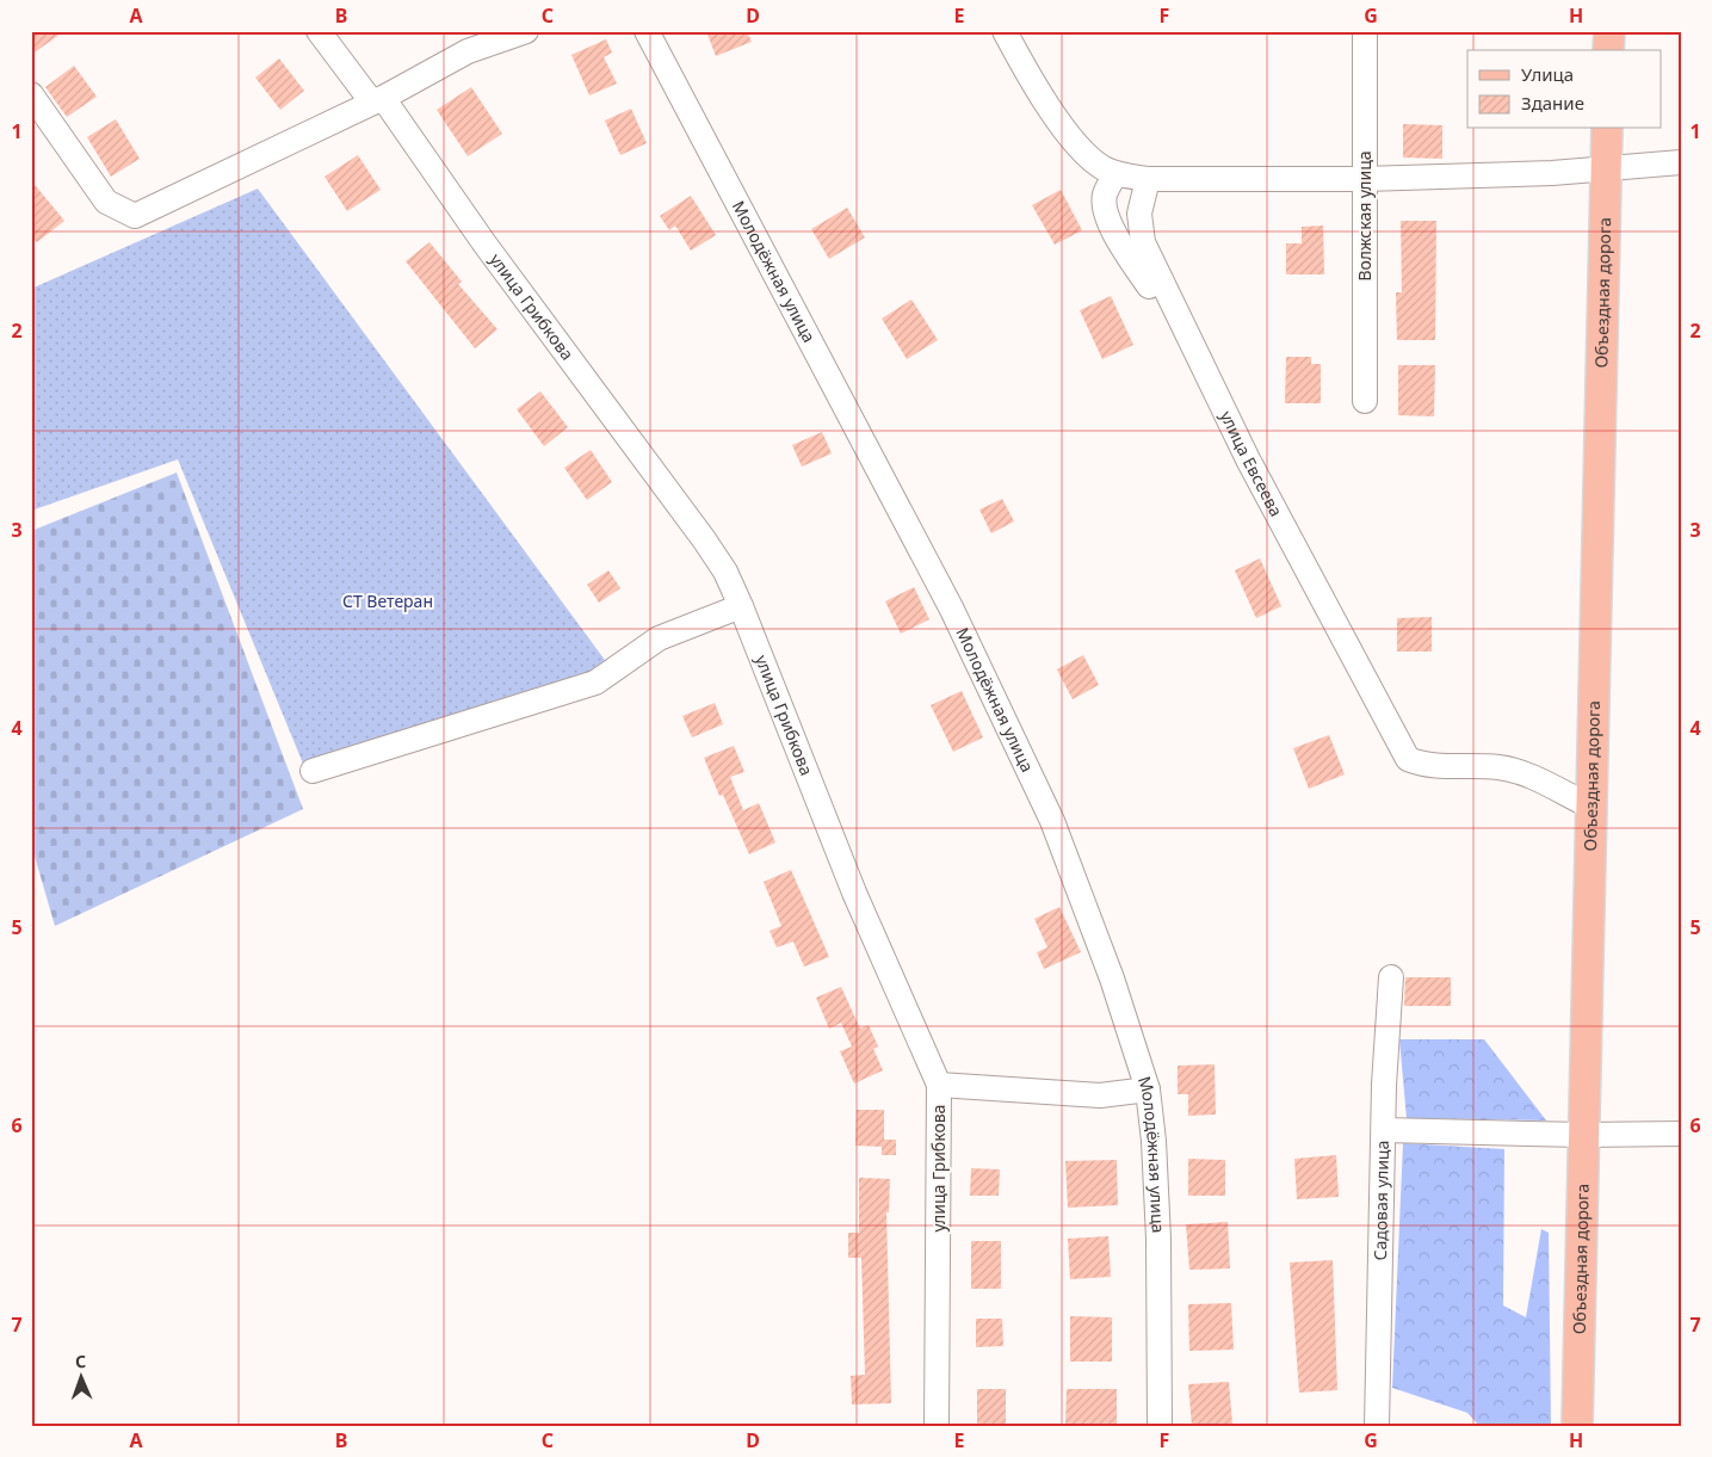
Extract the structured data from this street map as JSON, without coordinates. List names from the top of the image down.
{
  "streets": {
    "main road": ["Объездная дорога"],
    "street": [
      "Волжская улица",
      "Молодёжная улица",
      "улица Грибкова",
      "улица Евсеева",
      "Садовая улица"
    ]
  },
  "crossings": [
    ["Объездная дорога", "улица Евсеева"]
  ],
  "parks": ["СТ Ветеран"],
  "legend": ["Улица", "Здание"],
  "north": "top",
  "grid": {
    "columns": [
      "A",
      "B",
      "C",
      "D",
      "E",
      "F",
      "G",
      "H"
    ],
    "rows": [
      "1",
      "2",
      "3",
      "4",
      "5",
      "6",
      "7"
    ]
  }
}
